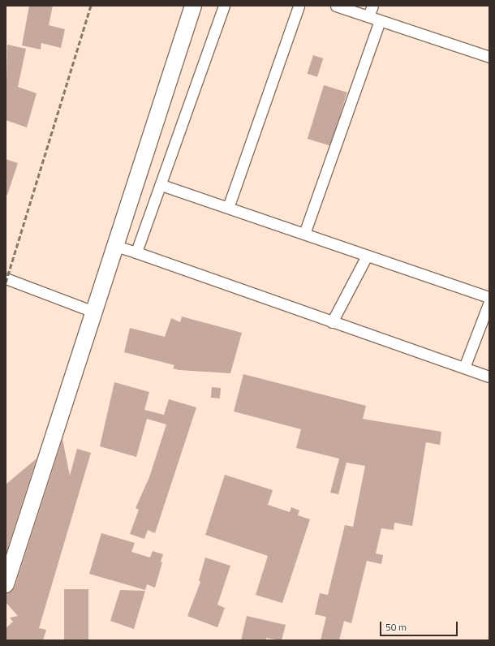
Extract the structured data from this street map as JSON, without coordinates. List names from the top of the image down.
{
  "scale_bar": "50 m"
}
